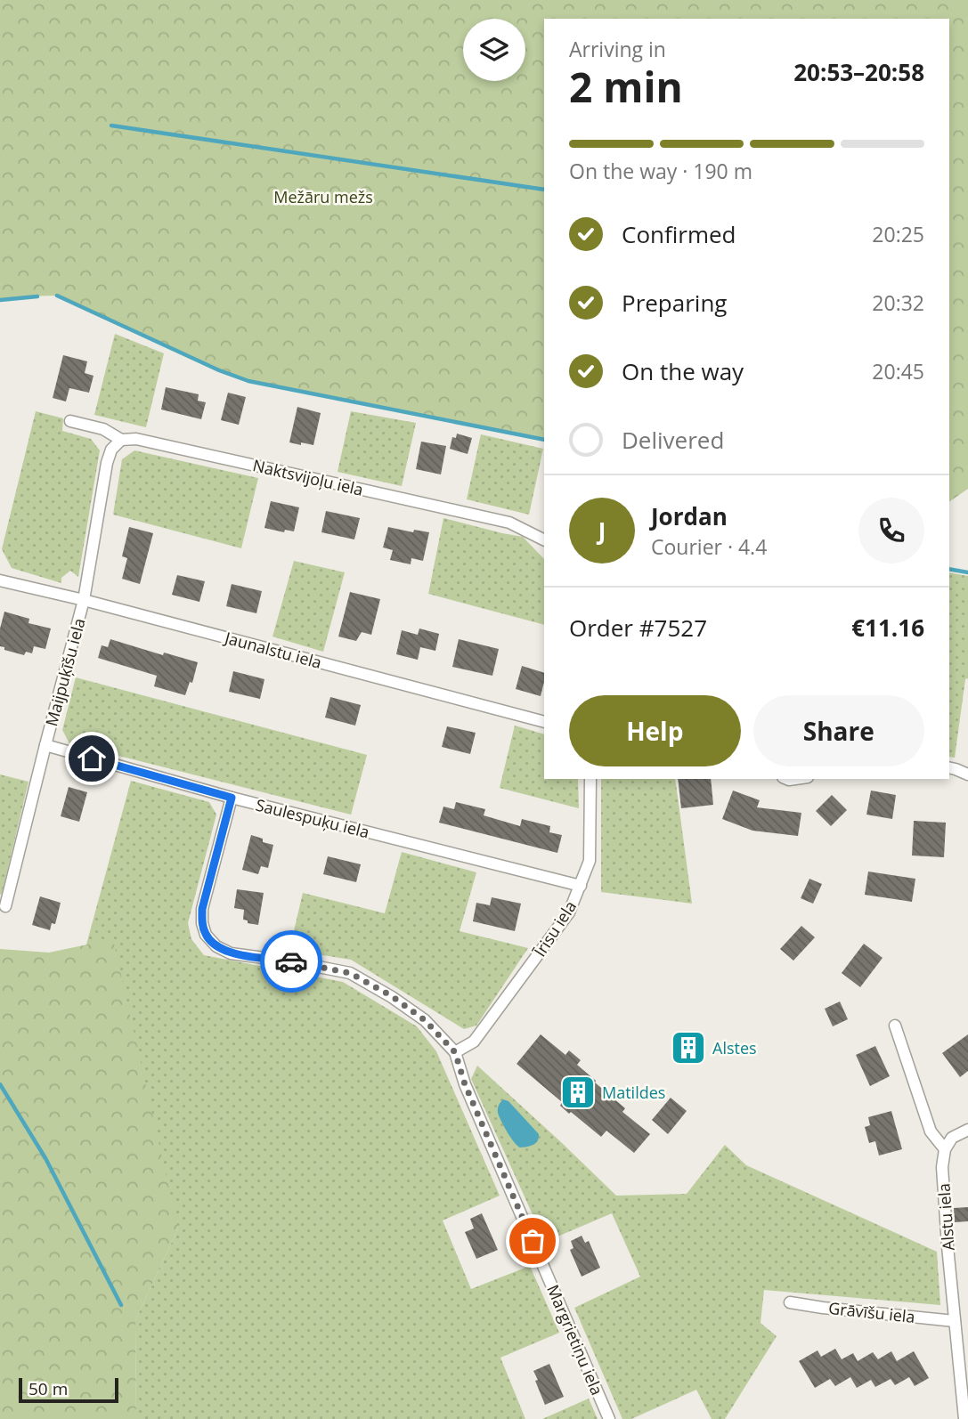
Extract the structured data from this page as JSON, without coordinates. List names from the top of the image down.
{
  "streets": {
    "street": [
      "Naktsvijoļu iela",
      "Jaunalstu iela",
      "Maijpuķīšu iela",
      "Saulespuķu iela",
      "Īrisu iela",
      "Alstu iela",
      "Grāvīšu iela",
      "Margrietiņu iela"
    ]
  },
  "crossings": [
    ["Naktsvijoļu iela", "Maijpuķīšu iela"],
    ["Jaunalstu iela", "Maijpuķīšu iela"],
    ["Maijpuķīšu iela", "Saulespuķu iela"],
    ["Saulespuķu iela", "Īrisu iela"],
    ["Saulespuķu iela", "Margrietiņu iela"],
    ["Īrisu iela", "Margrietiņu iela"],
    ["Alstu iela", "Grāvīšu iela"]
  ],
  "parks": ["Mežāru mežs"],
  "places": {
    "building": ["Alstes", "Matildes"]
  },
  "scale_bar": "50 m",
  "page": {
    "heading": ["2 min", "Arriving in", "20:53–20:58"],
    "panel": [
      "Jordan",
      "Courier · 4.4",
      "Order #7527",
      "€11.16"
    ],
    "bar": "On the way · 190 m",
    "list": [
      ["Confirmed", "20:25"],
      ["Preparing", "20:32"],
      ["On the way", "20:45"],
      "Delivered"
    ],
    "round": "J",
    "buttons": ["Help", "Share"],
    "scale": "50 m"
  }
}
